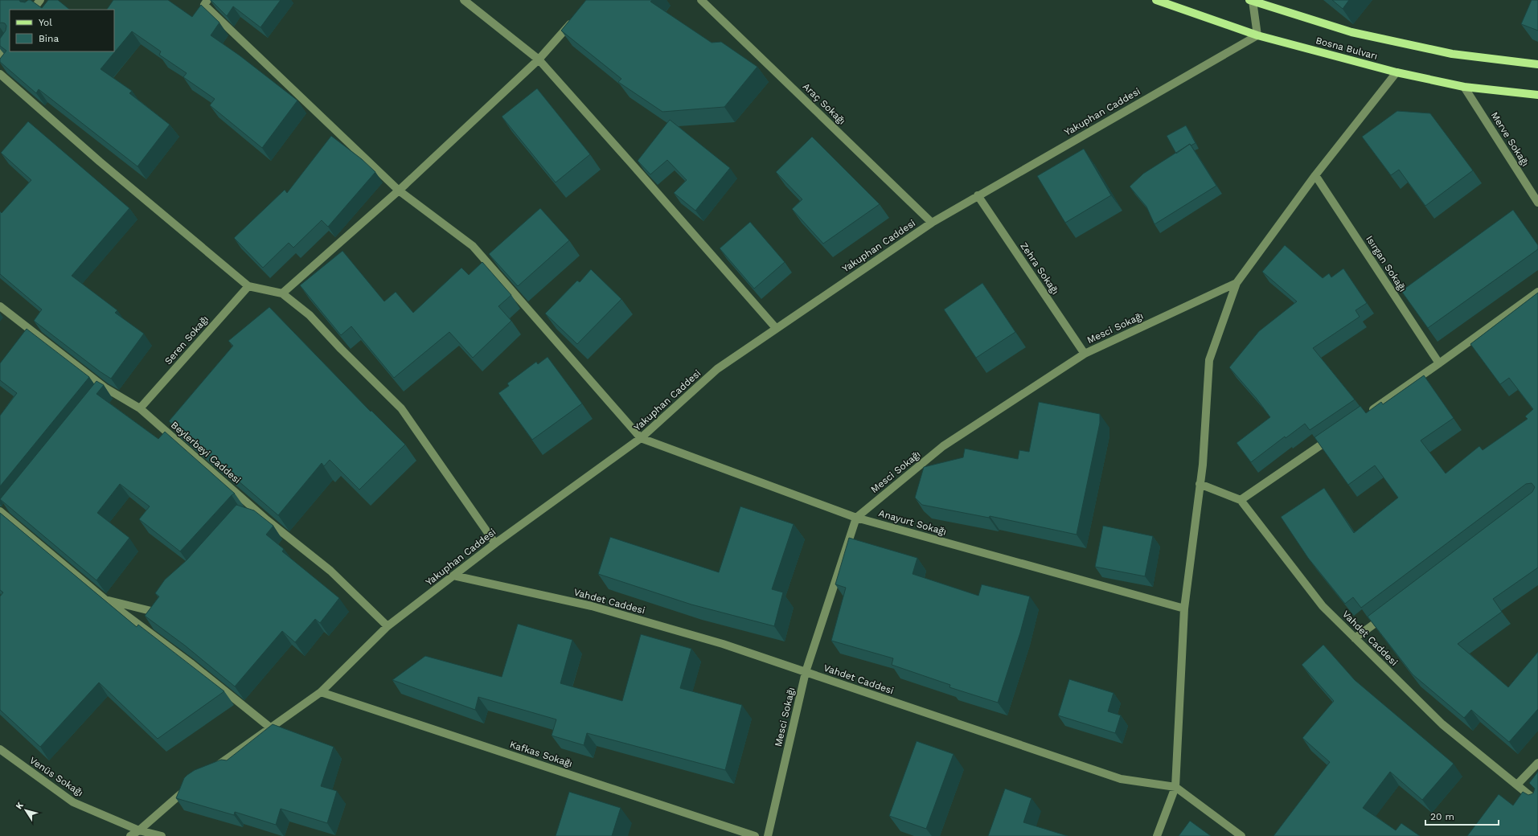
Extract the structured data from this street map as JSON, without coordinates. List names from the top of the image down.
{
  "streets": {
    "main road": ["Bosna Bulvarı"],
    "street": [
      "Araç Sokağı",
      "Yakuphan Caddesi",
      "Merve Sokağı",
      "Isırgan Sokağı",
      "Zehra Sokağı",
      "Mesci Sokağı",
      "Seren Sokağı",
      "Beylerbeyi Caddesi",
      "Anayurt Sokağı",
      "Vahdet Caddesi",
      "Kafkas Sokağı",
      "Venüs Sokağı"
    ]
  },
  "crossings": [
    ["Bosna Bulvarı", "Yakuphan Caddesi"],
    ["Bosna Bulvarı", "Merve Sokağı"],
    ["Araç Sokağı", "Yakuphan Caddesi"],
    ["Yakuphan Caddesi", "Zehra Sokağı"],
    ["Yakuphan Caddesi", "Beylerbeyi Caddesi"],
    ["Yakuphan Caddesi", "Anayurt Sokağı"],
    ["Yakuphan Caddesi", "Vahdet Caddesi"],
    ["Yakuphan Caddesi", "Kafkas Sokağı"],
    ["Zehra Sokağı", "Mesci Sokağı"],
    ["Mesci Sokağı", "Anayurt Sokağı"],
    ["Mesci Sokağı", "Vahdet Caddesi"],
    ["Seren Sokağı", "Beylerbeyi Caddesi"]
  ],
  "legend": ["Yol", "Bina"],
  "scale_bar": "20 m",
  "north": "top left"
}
